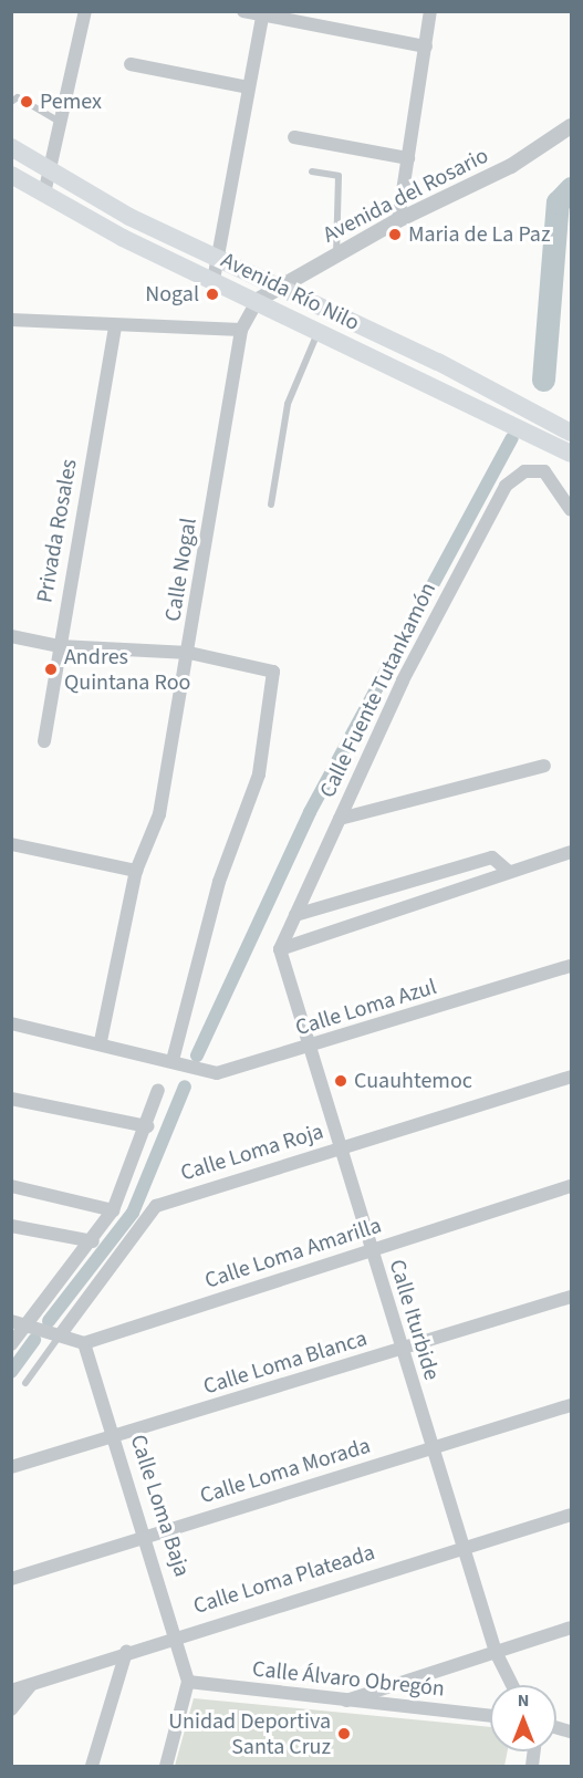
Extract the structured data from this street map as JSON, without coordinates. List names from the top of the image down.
{
  "streets": {
    "main road": ["Avenida Río Nilo"],
    "street": [
      "Avenida del Rosario",
      "Privada Rosales",
      "Calle Nogal",
      "Calle Fuente Tutankamón",
      "Calle Loma Azul",
      "Calle Loma Roja",
      "Calle Loma Amarilla",
      "Calle Iturbide",
      "Calle Loma Blanca",
      "Calle Loma Morada",
      "Calle Loma Baja",
      "Calle Loma Plateada",
      "Calle Álvaro Obregón"
    ]
  },
  "crossings": [
    ["Avenida del Rosario", "Avenida Río Nilo"],
    ["Avenida del Rosario", "Calle Nogal"],
    ["Avenida Río Nilo", "Calle Nogal"],
    ["Calle Nogal", "Calle Loma Azul"],
    ["Calle Fuente Tutankamón", "Calle Iturbide"],
    ["Calle Loma Azul", "Calle Iturbide"],
    ["Calle Loma Roja", "Calle Iturbide"],
    ["Calle Loma Amarilla", "Calle Iturbide"],
    ["Calle Loma Amarilla", "Calle Loma Baja"],
    ["Calle Iturbide", "Calle Loma Blanca"],
    ["Calle Iturbide", "Calle Loma Morada"],
    ["Calle Iturbide", "Calle Loma Plateada"],
    ["Calle Loma Blanca", "Calle Loma Baja"],
    ["Calle Loma Morada", "Calle Loma Baja"],
    ["Calle Loma Baja", "Calle Loma Plateada"],
    ["Calle Loma Baja", "Calle Álvaro Obregón"]
  ],
  "places": [
    "Pemex",
    "Maria de La Paz",
    "Nogal",
    "Andres Quintana Roo",
    "Cuauhtemoc",
    "Unidad Deportiva Santa Cruz"
  ],
  "north": "top"
}
